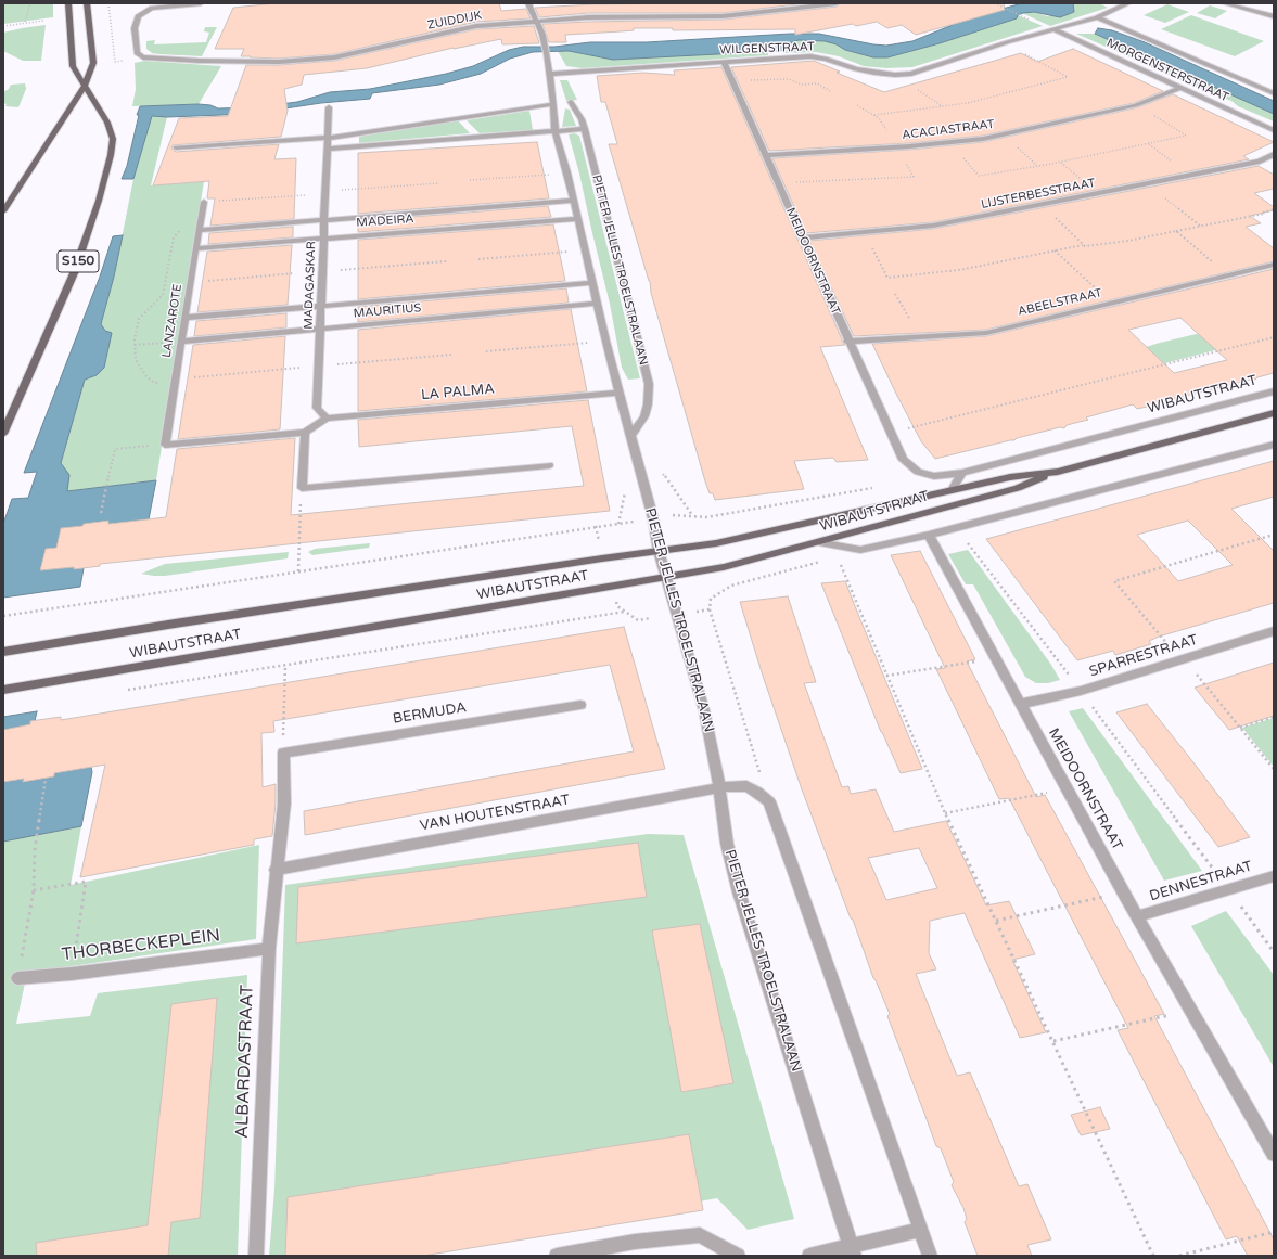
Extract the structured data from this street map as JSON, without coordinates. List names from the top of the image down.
{
  "streets": {
    "main road": ["S150", "WIBAUTSTRAAT"],
    "street": [
      "ZUIDDIJK",
      "WILGENSTRAAT",
      "MORGENSTERSTRAAT",
      "ACACIASTRAAT",
      "LIJSTERBESSTRAAT",
      "MADEIRA",
      "MEIDOORNSTRAAT",
      "PIETER JELLES TROELSTRALAAN",
      "MADAGASKAR",
      "ABEELSTRAAT",
      "MAURITIUS",
      "LANZAROTE",
      "LA PALMA",
      "SPARRESTRAAT",
      "BERMUDA",
      "VAN HOUTENSTRAAT",
      "DENNESTRAAT",
      "THORBECKEPLEIN",
      "ALBARDASTRAAT"
    ]
  },
  "crossings": [
    ["ZUIDDIJK", "PIETER JELLES TROELSTRALAAN"],
    ["WILGENSTRAAT", "MORGENSTERSTRAAT"],
    ["WILGENSTRAAT", "MEIDOORNSTRAAT"],
    ["WILGENSTRAAT", "PIETER JELLES TROELSTRALAAN"],
    ["MORGENSTERSTRAAT", "ACACIASTRAAT"],
    ["ACACIASTRAAT", "MEIDOORNSTRAAT"],
    ["LIJSTERBESSTRAAT", "MEIDOORNSTRAAT"],
    ["MADEIRA", "PIETER JELLES TROELSTRALAAN"],
    ["MADEIRA", "MADAGASKAR"],
    ["MADEIRA", "LANZAROTE"],
    ["MEIDOORNSTRAAT", "ABEELSTRAAT"],
    ["MEIDOORNSTRAAT", "WIBAUTSTRAAT"],
    ["MEIDOORNSTRAAT", "SPARRESTRAAT"],
    ["MEIDOORNSTRAAT", "DENNESTRAAT"],
    ["PIETER JELLES TROELSTRALAAN", "MAURITIUS"],
    ["PIETER JELLES TROELSTRALAAN", "LA PALMA"],
    ["PIETER JELLES TROELSTRALAAN", "WIBAUTSTRAAT"],
    ["PIETER JELLES TROELSTRALAAN", "VAN HOUTENSTRAAT"],
    ["MADAGASKAR", "MAURITIUS"],
    ["MADAGASKAR", "LA PALMA"],
    ["MAURITIUS", "LANZAROTE"],
    ["LANZAROTE", "LA PALMA"],
    ["VAN HOUTENSTRAAT", "ALBARDASTRAAT"],
    ["THORBECKEPLEIN", "ALBARDASTRAAT"]
  ]
}
